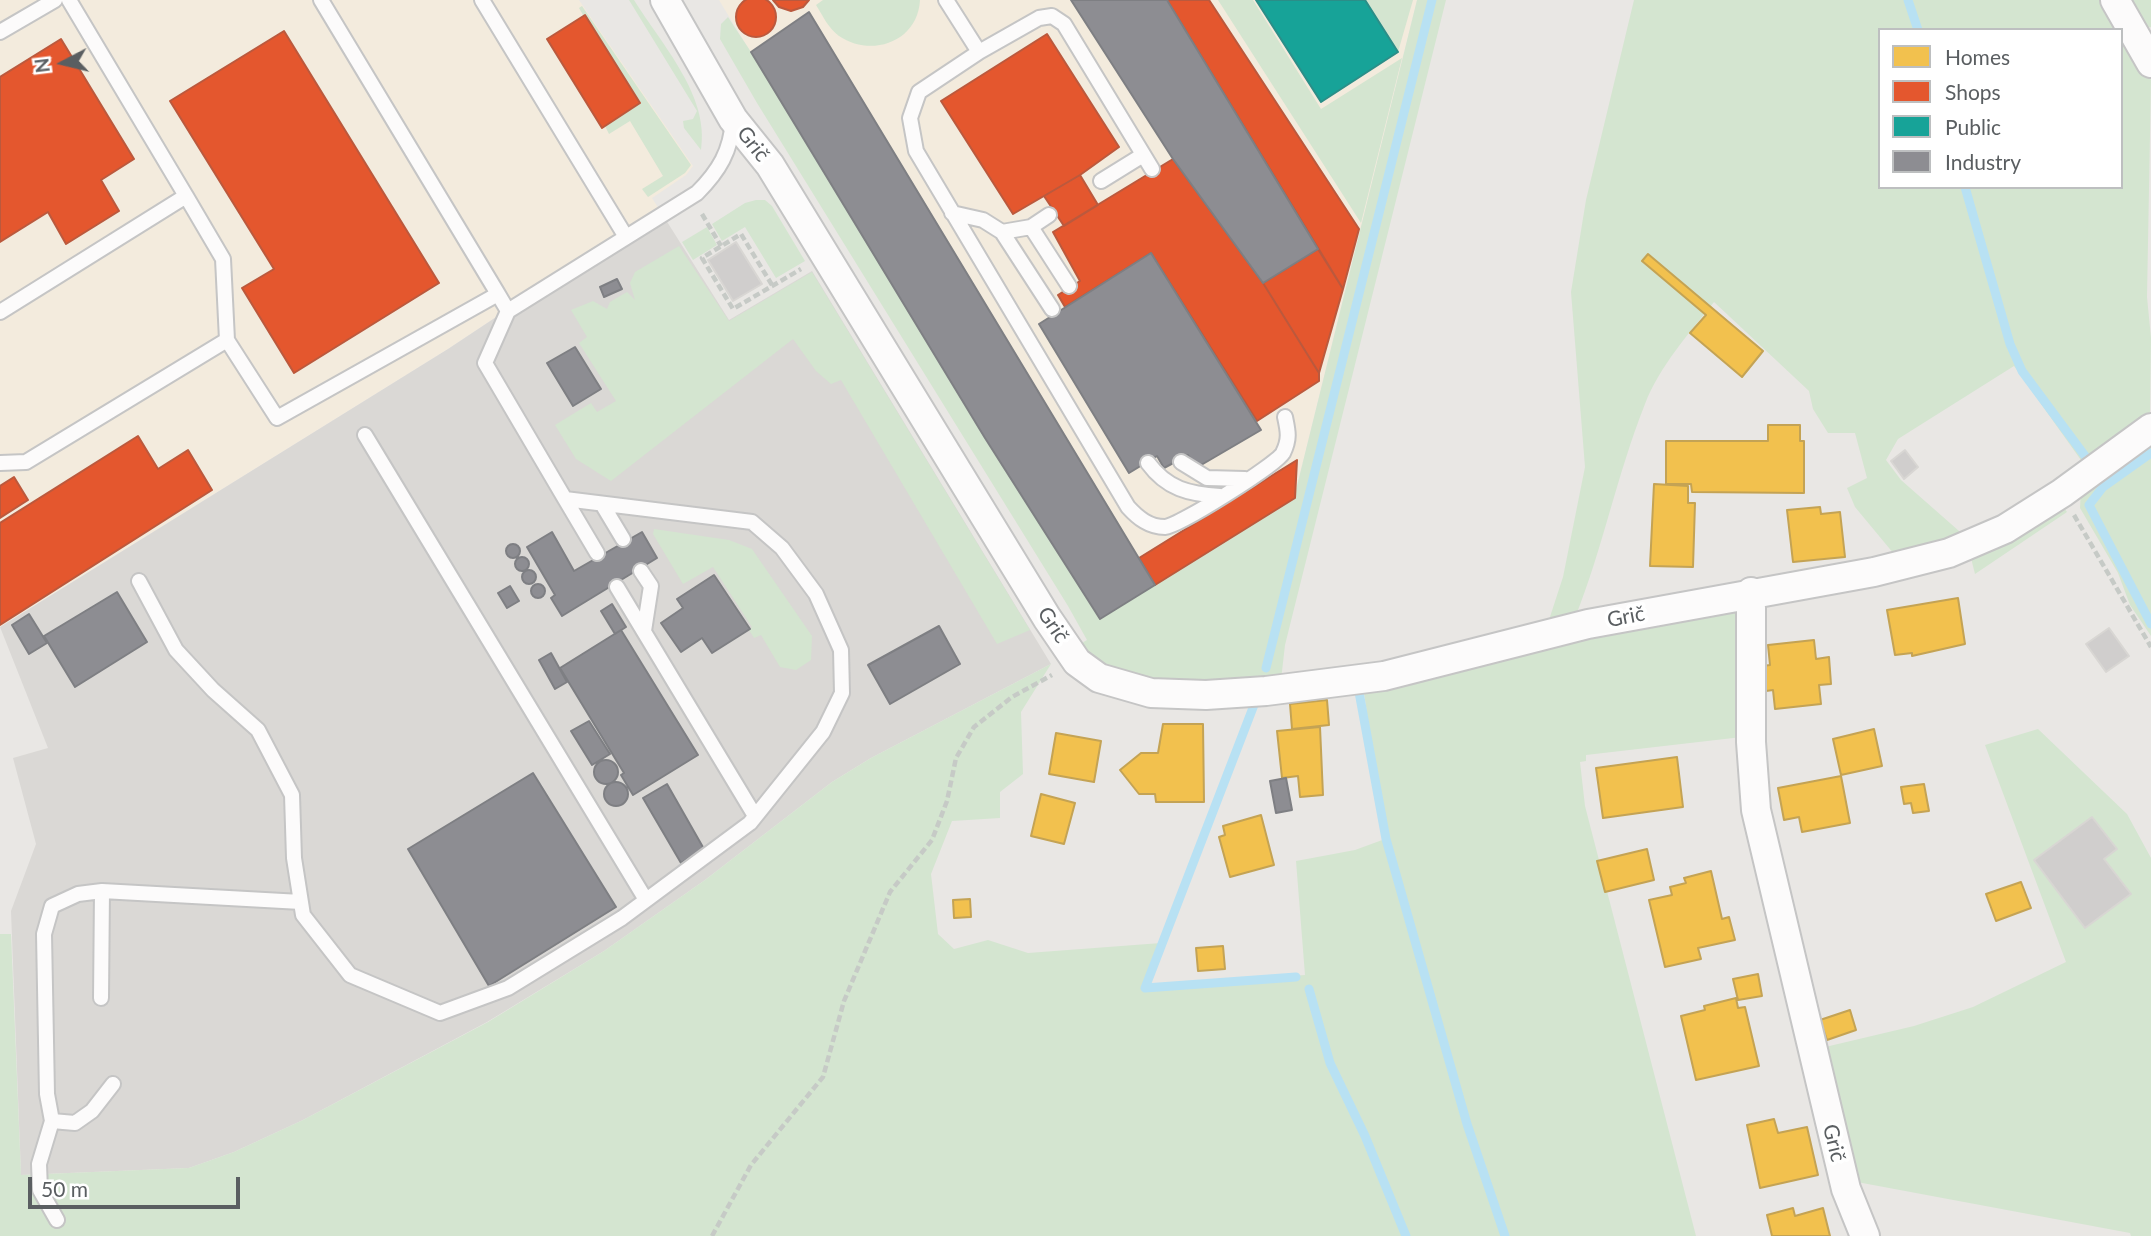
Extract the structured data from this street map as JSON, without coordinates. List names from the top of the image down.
{
  "streets": {
    "street": ["Grič"]
  },
  "legend": [
    "Homes",
    "Shops",
    "Public",
    "Industry"
  ],
  "scale_bar": "50 m",
  "north": "left"
}
